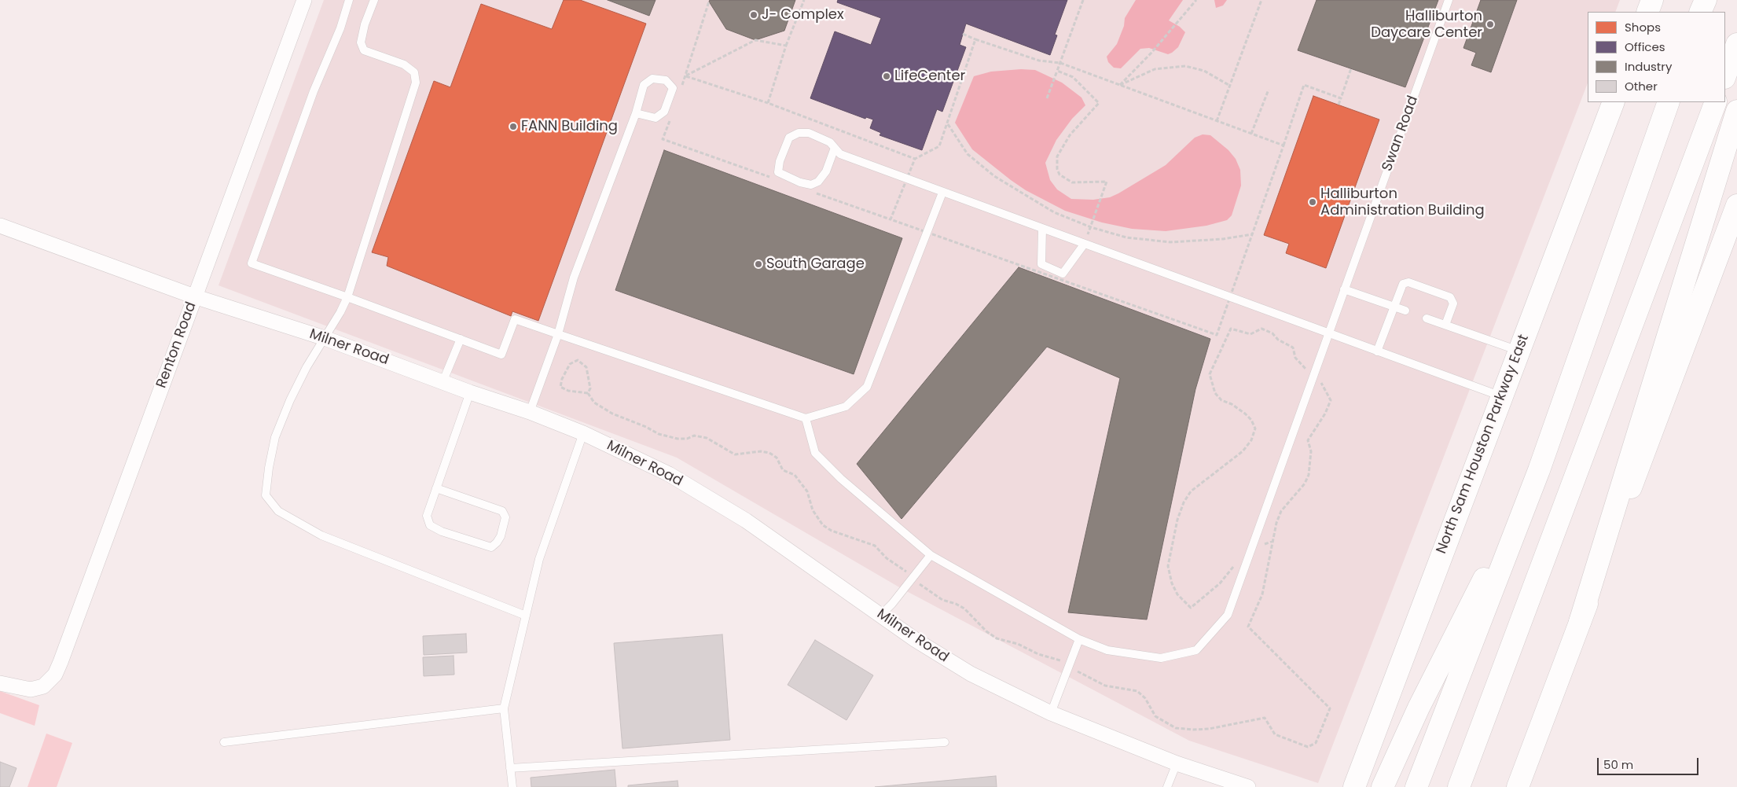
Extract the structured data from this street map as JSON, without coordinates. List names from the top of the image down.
{
  "streets": {
    "main road": ["North Sam Houston Parkway East"],
    "street": ["Renton Road", "Milner Road"],
    "lane": ["Swan Road"]
  },
  "crossings": [
    ["Renton Road", "Milner Road"]
  ],
  "places": [
    "J- Complex",
    "Halliburton Daycare Center",
    "LifeCenter",
    "FANN Building",
    "Halliburton Administration Building",
    "South Garage"
  ],
  "legend": [
    "Shops",
    "Offices",
    "Industry",
    "Other"
  ],
  "scale_bar": "50 m"
}
